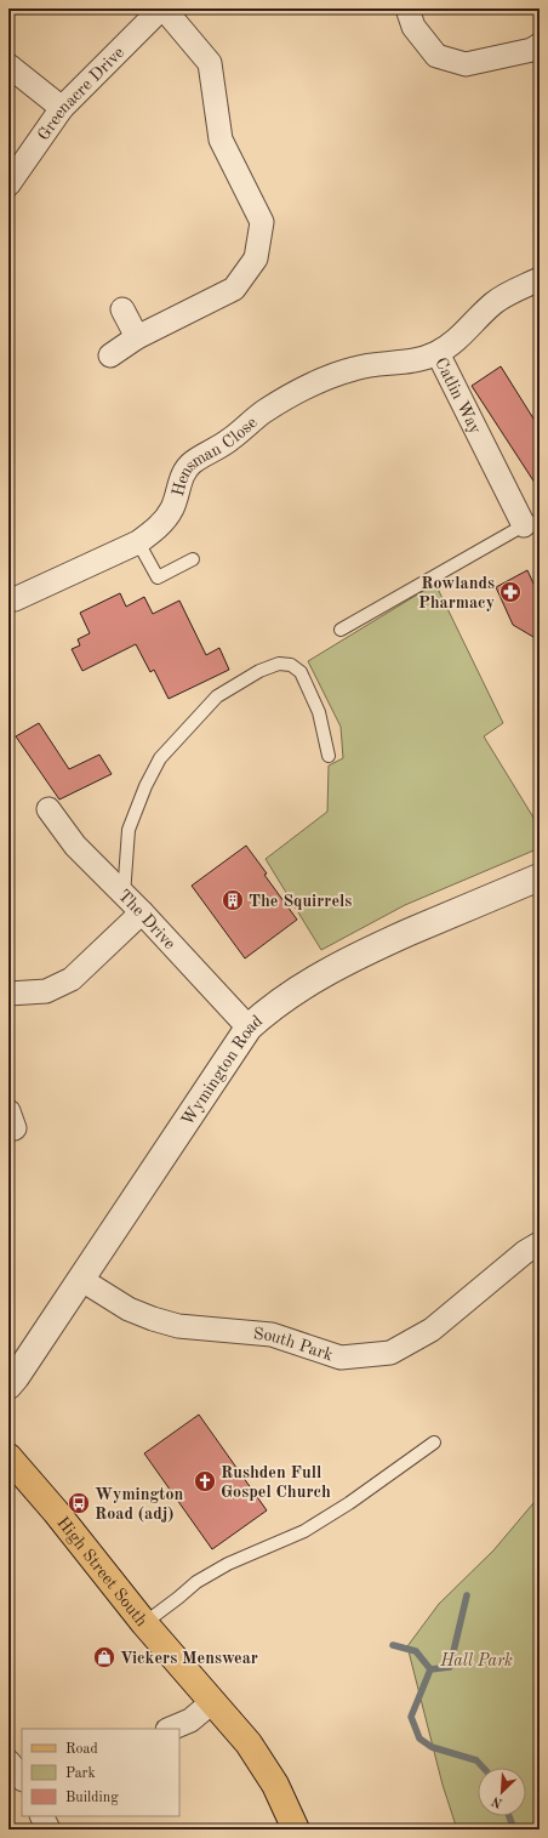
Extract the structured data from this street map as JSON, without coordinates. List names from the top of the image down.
{
  "streets": {
    "main road": ["High Street South"],
    "street": [
      "Greenacre Drive",
      "Catlin Way",
      "Hensman Close",
      "The Drive",
      "Wymington Road",
      "South Park"
    ]
  },
  "crossings": [
    ["Catlin Way", "Hensman Close"],
    ["The Drive", "Wymington Road"],
    ["Wymington Road", "South Park"]
  ],
  "parks": ["Hall Park"],
  "places": {
    "pharmacy": ["Rowlands Pharmacy"],
    "building": ["The Squirrels"],
    "church": ["Rushden Full Gospel Church"],
    "bus stop": ["Wymington Road (adj)"],
    "shop": ["Vickers Menswear"]
  },
  "legend": ["Road", "Park", "Building"],
  "north": "bottom left"
}
